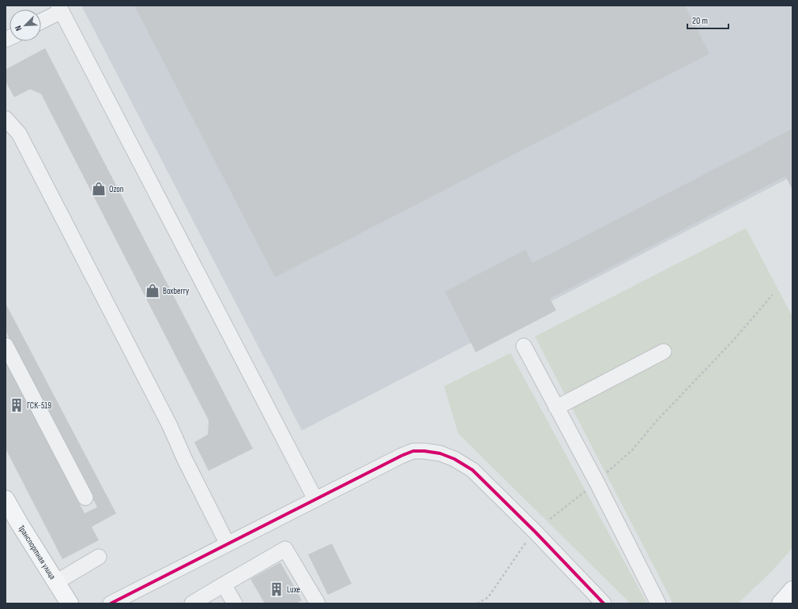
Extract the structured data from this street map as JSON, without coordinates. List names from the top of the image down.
{
  "streets": {
    "main road": ["Транспортная улица"]
  },
  "places": {
    "shop": ["Ozon", "Boxberry"],
    "building": ["ГСК-519", "Luxe"]
  },
  "scale_bar": "20 m",
  "north": "bottom left"
}
